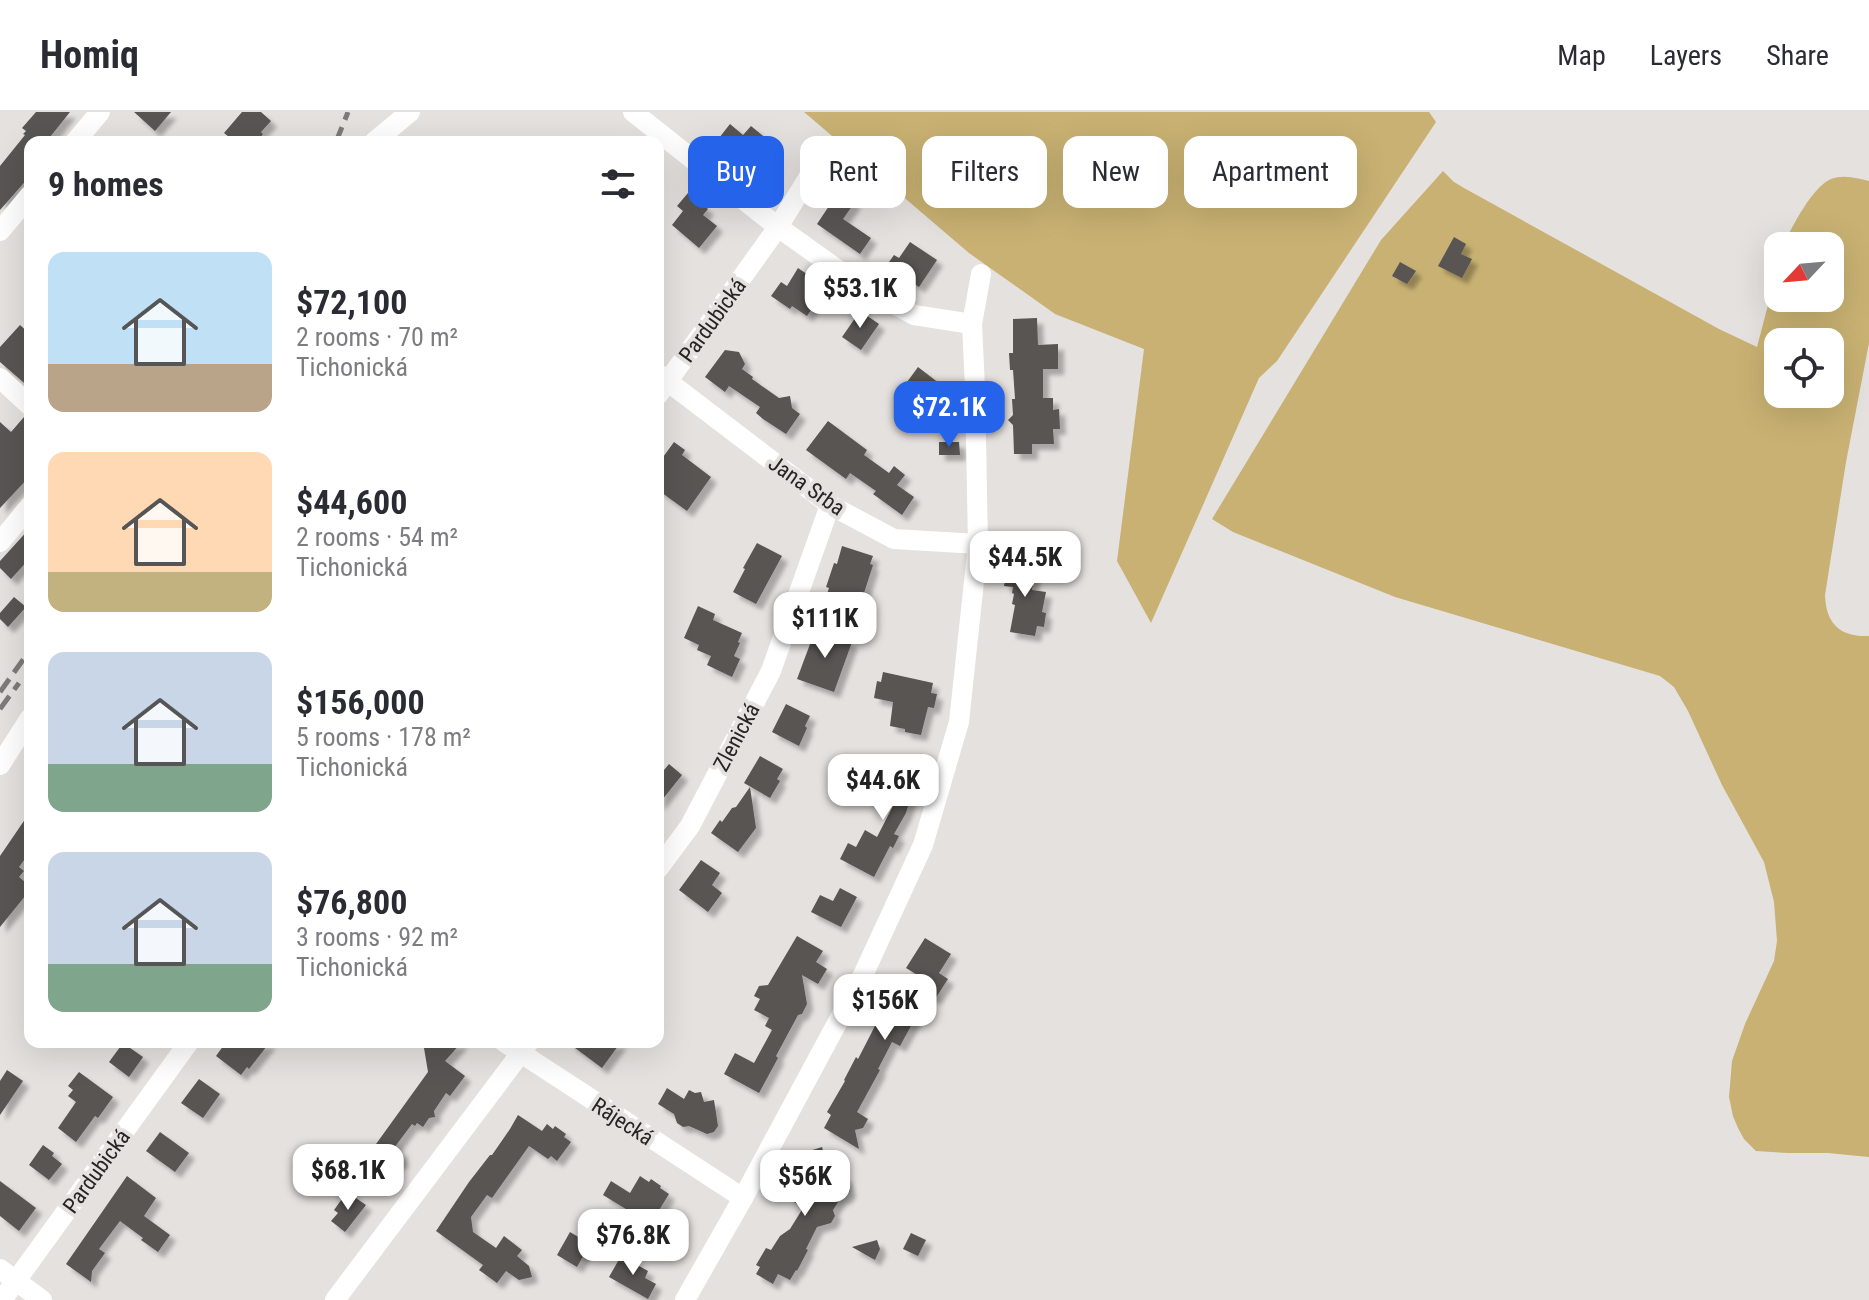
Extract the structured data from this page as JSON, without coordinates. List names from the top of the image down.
{
  "streets": {
    "street": [
      "Pardubická",
      "Jana Srba",
      "Zlenická",
      "Rájecká"
    ]
  },
  "crossings": [
    ["Jana Srba", "Zlenická"]
  ],
  "north": "bottom left",
  "page": {
    "header": "Homiq",
    "nav": ["Map", "Layers", "Share"],
    "chip": [
      "Buy",
      "Rent",
      "Filters",
      "New",
      "Apartment"
    ],
    "heading": "9 homes",
    "list": [
      {
        "name": "$72,100",
        "note": "2 rooms · 70 m² · Tichonická"
      },
      {
        "name": "$44,600",
        "note": "2 rooms · 54 m² · Tichonická"
      },
      {
        "name": "$156,000",
        "note": "5 rooms · 178 m² · Tichonická"
      },
      {
        "name": "$76,800",
        "note": "3 rooms · 92 m² · Tichonická"
      }
    ],
    "price": [
      "$53.1K",
      "$72.1K",
      "$44.5K",
      "$111K",
      "$44.6K",
      "$156K",
      "$68.1K",
      "$56K",
      "$76.8K"
    ]
  }
}
